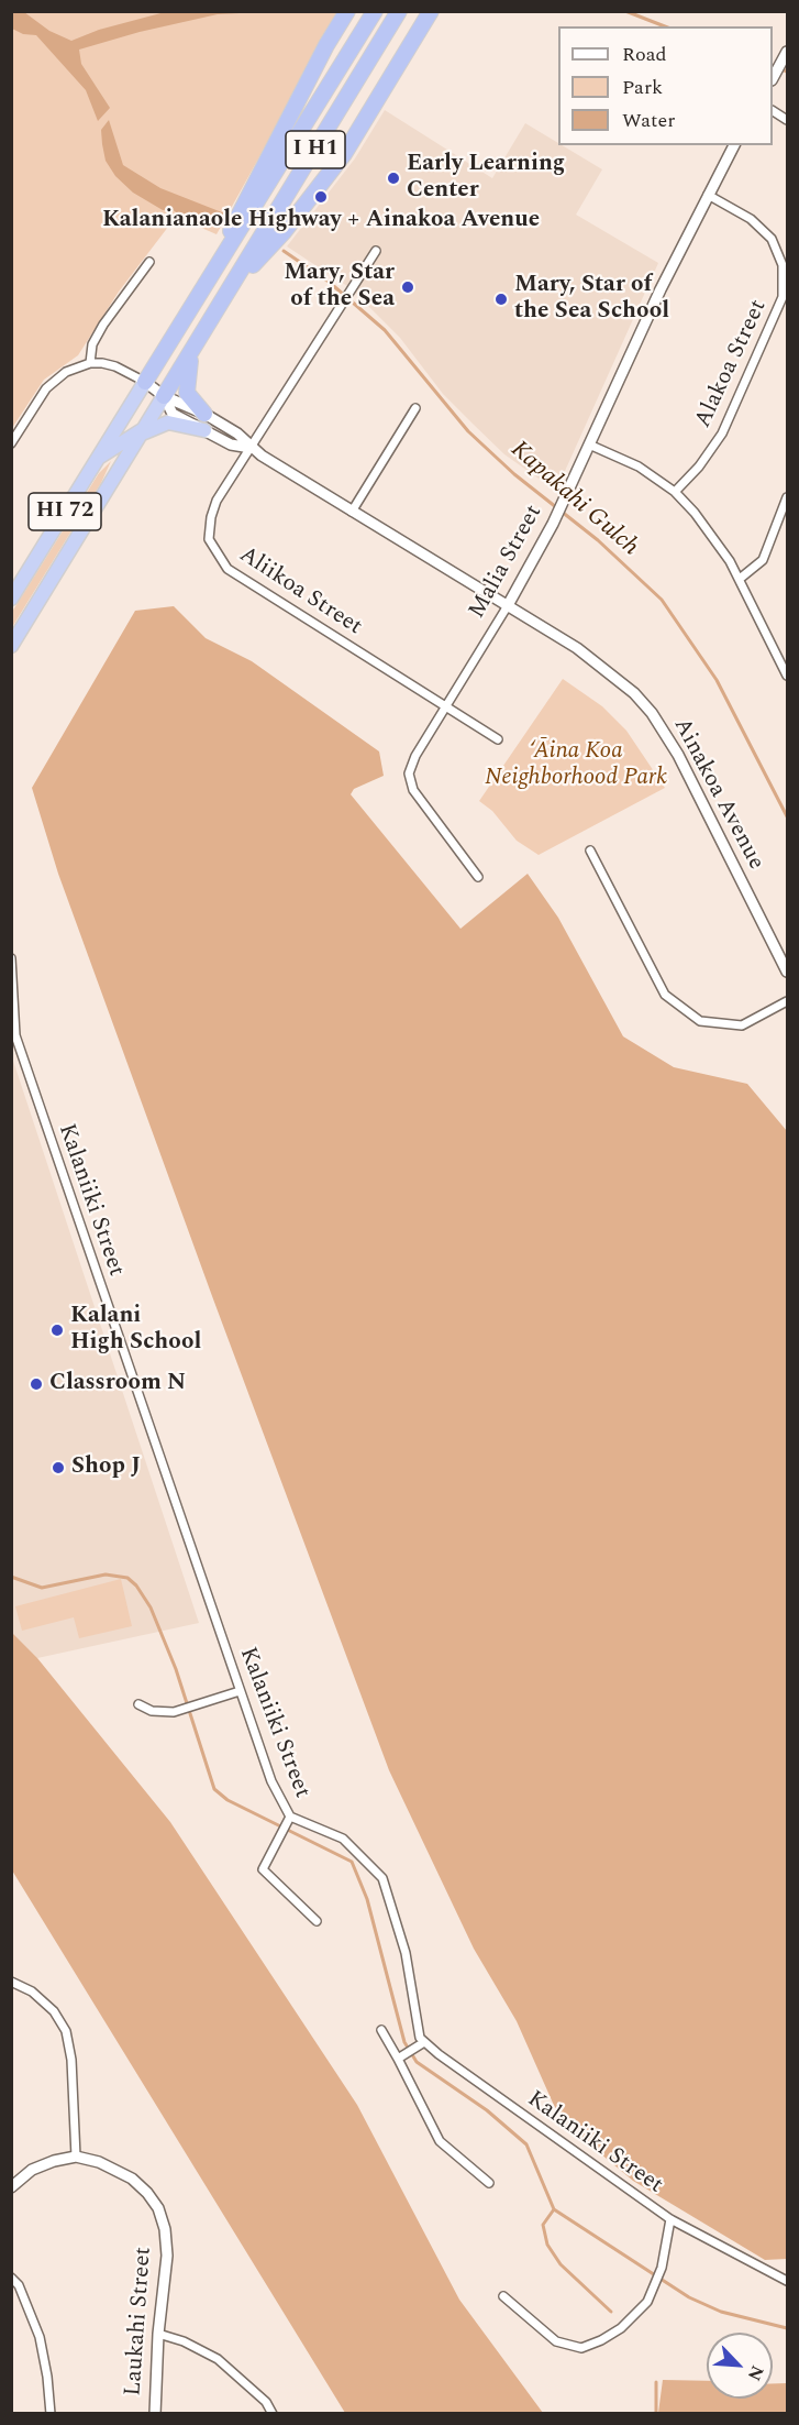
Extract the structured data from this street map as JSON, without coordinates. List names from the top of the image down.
{
  "streets": {
    "highway": ["I H1", "HI 72"],
    "street": [
      "Alakoa Street",
      "Malia Street",
      "Aliikoa Street",
      "Ainakoa Avenue",
      "Kalaniiki Street",
      "Laukahi Street"
    ]
  },
  "crossings": [
    ["I H1", "HI 72"],
    ["I H1", "Ainakoa Avenue"],
    ["Alakoa Street", "Malia Street"],
    ["HI 72", "Ainakoa Avenue"],
    ["Malia Street", "Aliikoa Street"],
    ["Malia Street", "Ainakoa Avenue"],
    ["Aliikoa Street", "Ainakoa Avenue"]
  ],
  "water": ["Kapakahi Gulch"],
  "parks": ["‘Āina Koa Neighborhood Park"],
  "places": [
    "Early Learning Center",
    "Kalanianaole Highway + Ainakoa Avenue",
    "Mary, Star of the Sea",
    "Mary, Star of the Sea School",
    "Kalani High School",
    "Classroom N",
    "Shop J"
  ],
  "legend": ["Road", "Park", "Water"],
  "north": "bottom right"
}
